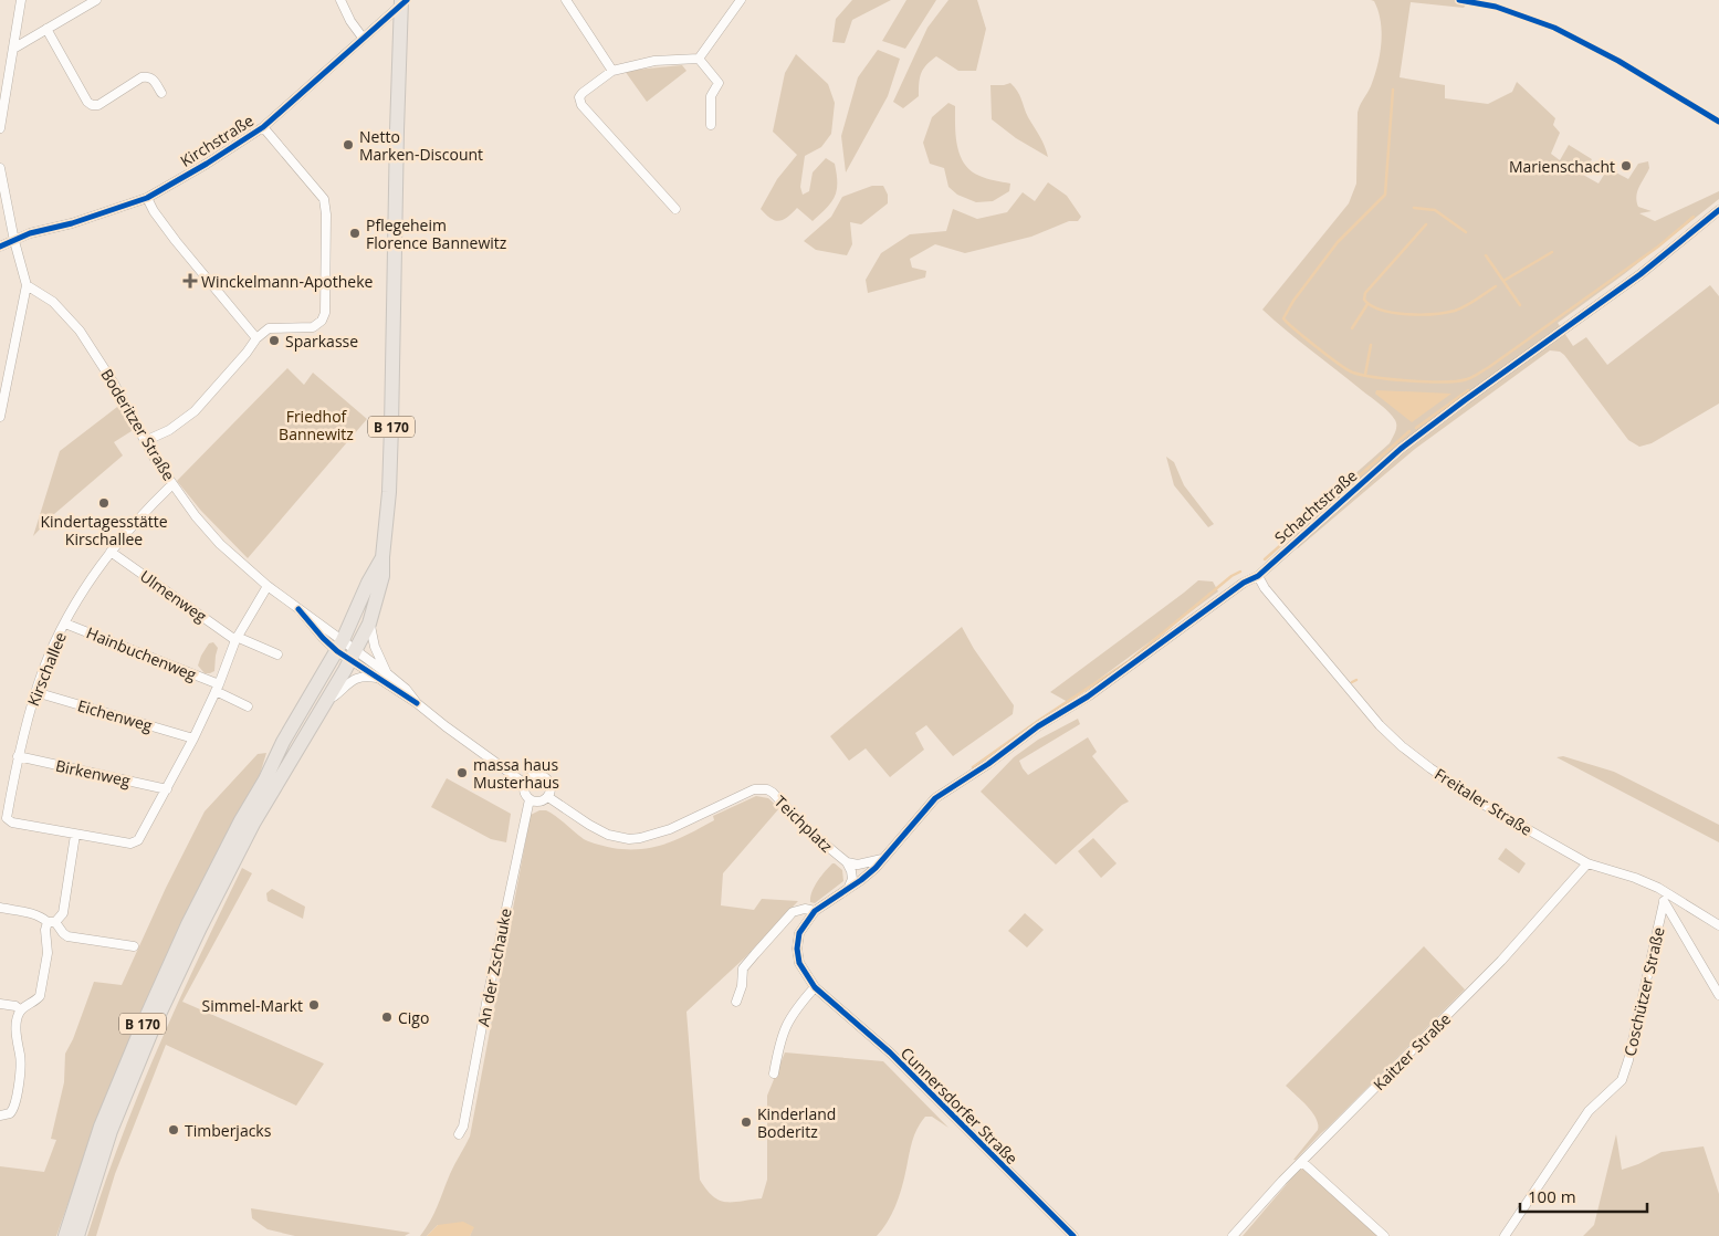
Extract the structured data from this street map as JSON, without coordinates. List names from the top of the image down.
{
  "streets": {
    "main road": ["B 170"],
    "street": [
      "Kirchstraße",
      "Boderitzer Straße",
      "Schachtstraße",
      "Ulmenweg",
      "Hainbuchenweg",
      "Kirschallee",
      "Eichenweg",
      "Birkenweg",
      "Freitaler Straße",
      "Teichplatz",
      "An der Zschauke",
      "Coschützer Straße",
      "Kaitzer Straße",
      "Cunnersdorfer Straße"
    ]
  },
  "crossings": [
    ["Kirchstraße", "B 170"],
    ["Boderitzer Straße", "B 170"],
    ["Boderitzer Straße", "Kirschallee"],
    ["Boderitzer Straße", "Teichplatz"],
    ["Boderitzer Straße", "An der Zschauke"],
    ["Schachtstraße", "Freitaler Straße"],
    ["Schachtstraße", "Teichplatz"],
    ["Ulmenweg", "Kirschallee"],
    ["Hainbuchenweg", "Kirschallee"],
    ["Kirschallee", "Eichenweg"],
    ["Kirschallee", "Birkenweg"],
    ["Freitaler Straße", "Kaitzer Straße"],
    ["Teichplatz", "An der Zschauke"]
  ],
  "parks": ["Friedhof Bannewitz"],
  "places": {
    "other": [
      "Netto Marken-Discount",
      "Marienschacht",
      "Pflegeheim Florence Bannewitz",
      "Sparkasse",
      "Kindertagesstätte Kirschallee",
      "massa haus Musterhaus",
      "Simmel-Markt",
      "Cigo",
      "Kinderland Boderitz",
      "Timberjacks"
    ],
    "health": ["Winckelmann-Apotheke"]
  },
  "scale_bar": "100 m"
}
